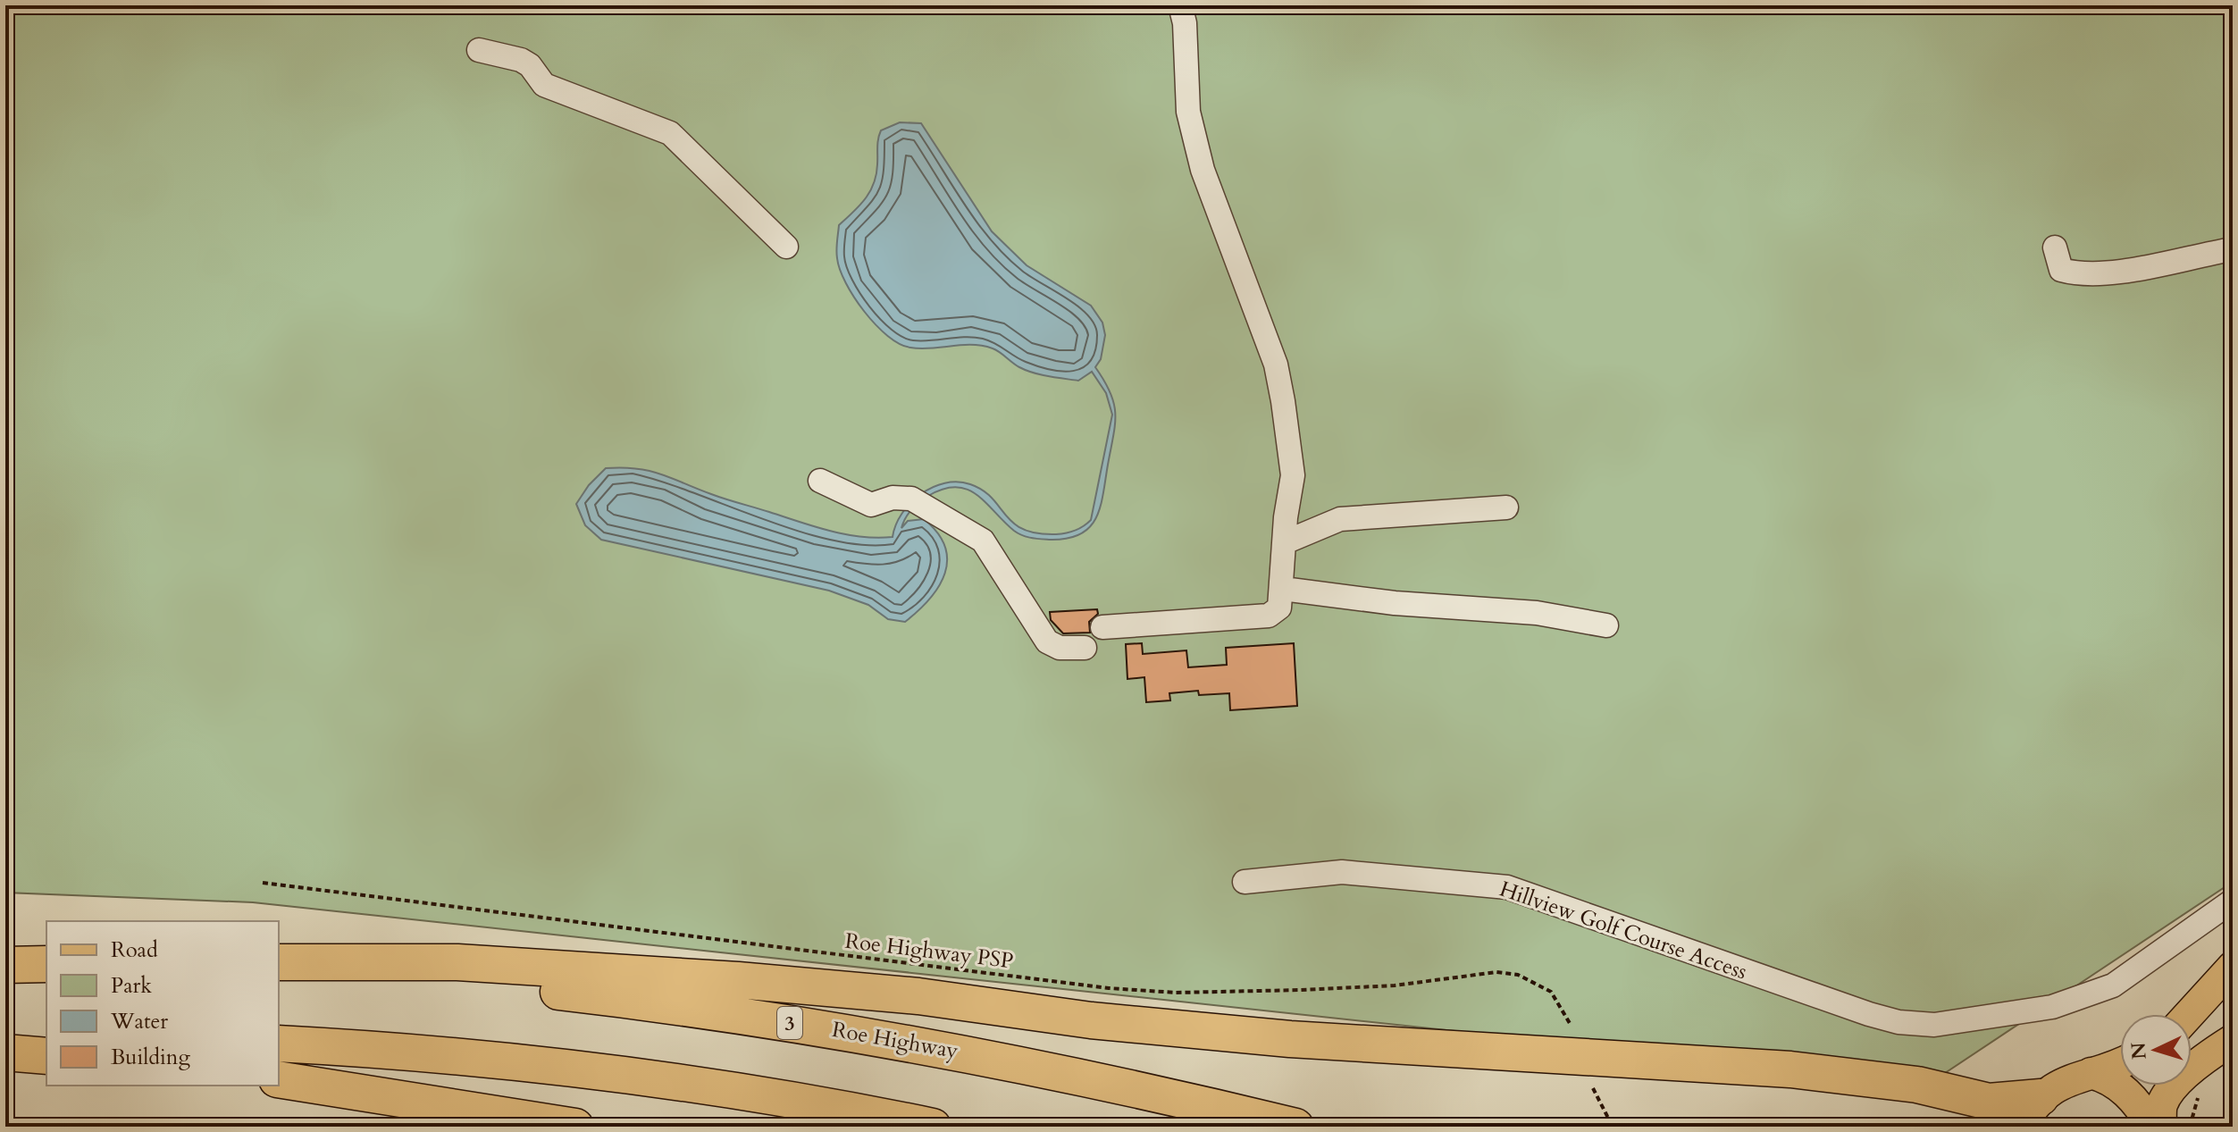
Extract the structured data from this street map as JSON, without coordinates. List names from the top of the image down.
{
  "streets": {
    "highway": ["3", "Roe Highway"],
    "lane": ["Hillview Golf Course Access"],
    "path": ["Roe Highway PSP"]
  },
  "legend": [
    "Road",
    "Park",
    "Water",
    "Building"
  ],
  "north": "left"
}
